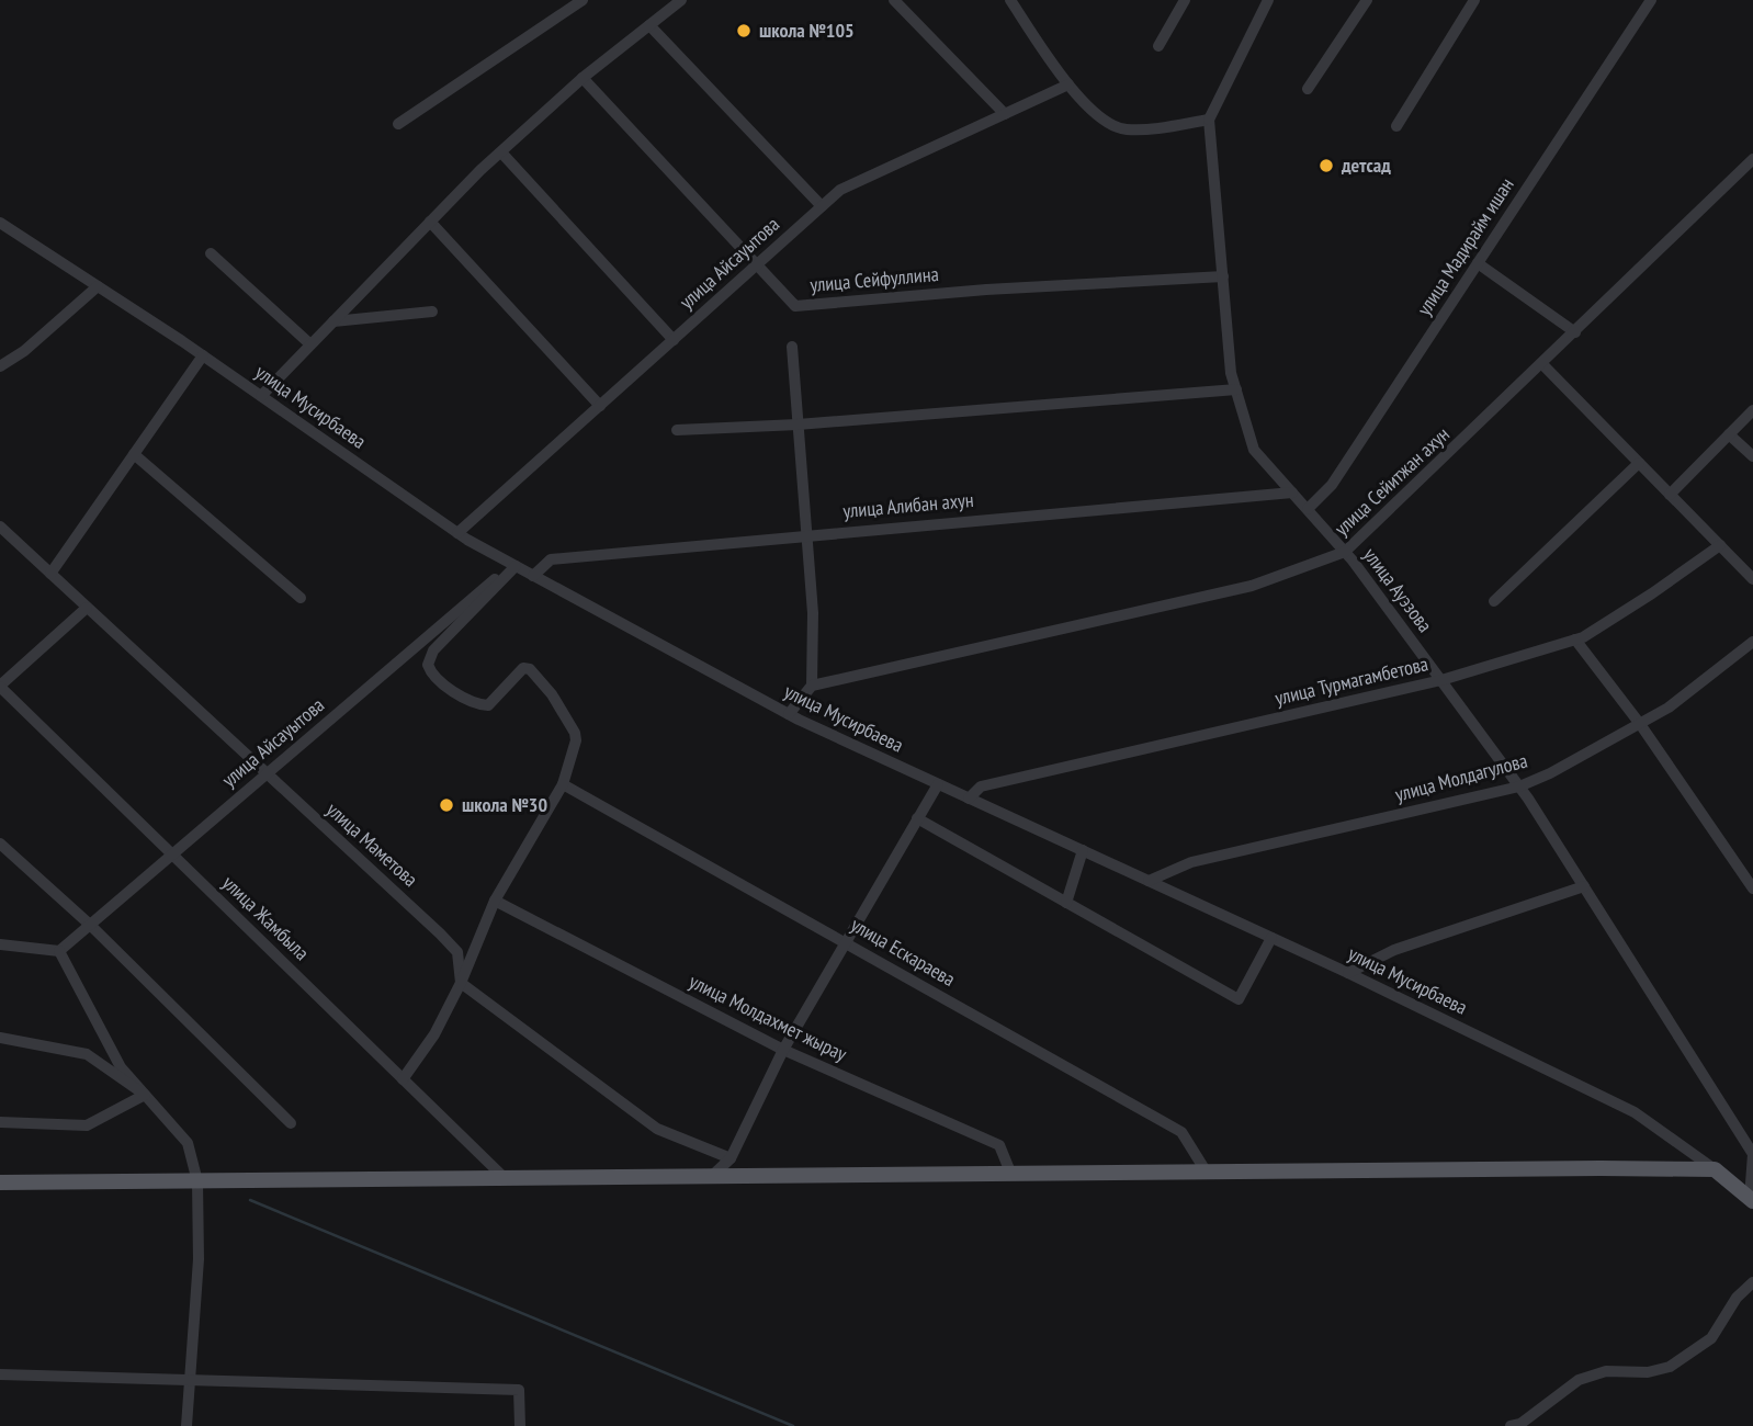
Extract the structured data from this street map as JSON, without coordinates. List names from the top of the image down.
{
  "streets": {
    "street": [
      "улица Мадирайм ишан",
      "улица Айсауытова",
      "улица Сейфуллина",
      "улица Мусирбаева",
      "улица Сейитжан ахун",
      "улица Алибан ахун",
      "улица Ауэзова",
      "улица Турмагамбетова",
      "улица Молдагулова",
      "улица Маметова",
      "улица Жамбыла",
      "улица Ескараева",
      "улица Молдахмет жырау"
    ]
  },
  "crossings": [
    ["улица Мадирайм ишан", "улица Ауэзова"],
    ["улица Айсауытова", "улица Сейфуллина"],
    ["улица Айсауытова", "улица Мусирбаева"],
    ["улица Айсауытова", "улица Маметова"],
    ["улица Айсауытова", "улица Жамбыла"],
    ["улица Сейфуллина", "улица Ауэзова"],
    ["улица Мусирбаева", "улица Алибан ахун"],
    ["улица Мусирбаева", "улица Турмагамбетова"],
    ["улица Мусирбаева", "улица Молдагулова"],
    ["улица Сейитжан ахун", "улица Ауэзова"],
    ["улица Алибан ахун", "улица Ауэзова"],
    ["улица Ауэзова", "улица Турмагамбетова"],
    ["улица Ауэзова", "улица Молдагулова"]
  ],
  "places": ["школа №105", "детсад", "школа №30"]
}
